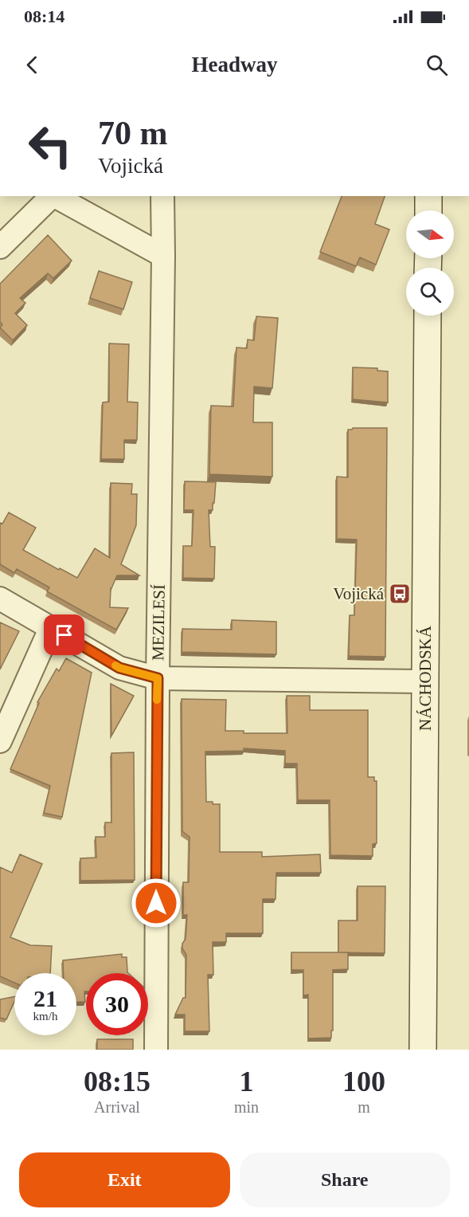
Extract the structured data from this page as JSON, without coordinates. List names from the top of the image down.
{
  "streets": {
    "main road": ["NÁCHODSKÁ"],
    "street": ["MEZILESÍ"]
  },
  "places": {
    "bus stop": ["Vojická"]
  },
  "north": "right",
  "page": {
    "status": "08:14",
    "header": "Headway",
    "turn": ["70 m", "Vojická"],
    "speed": "21 km/h",
    "limit": "30",
    "eta": [
      "08:15",
      "Arrival",
      "1",
      "min",
      "100",
      "m"
    ],
    "buttons": ["Exit", "Share"]
  }
}
